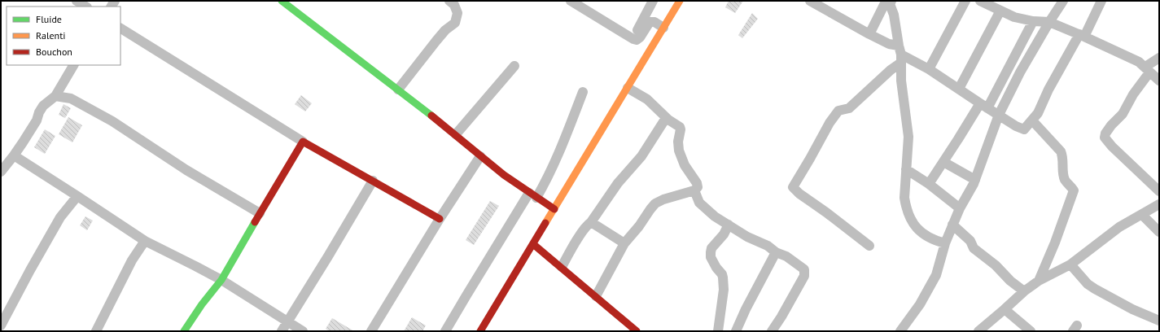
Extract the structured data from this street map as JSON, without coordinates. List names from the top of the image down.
{
  "legend": ["Fluide", "Ralenti", "Bouchon"]
}
